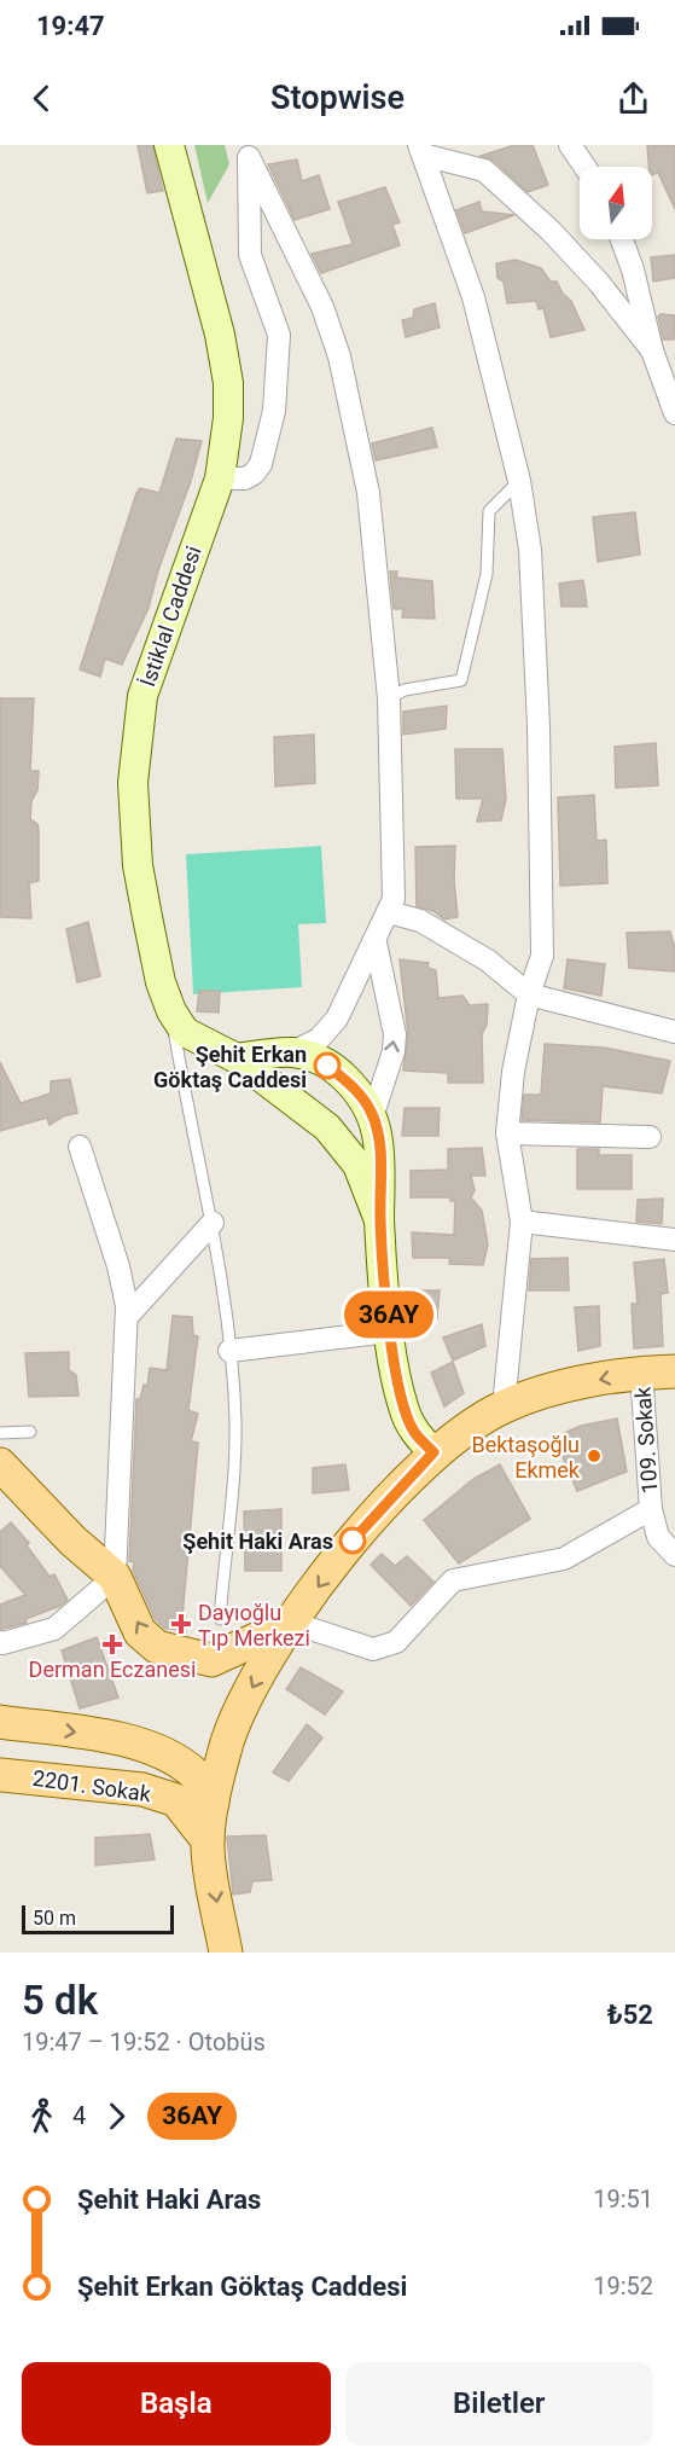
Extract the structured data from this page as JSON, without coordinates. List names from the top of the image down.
{
  "streets": {
    "main road": ["İstiklal Caddesi", "2201. Sokak"],
    "street": ["109. Sokak"]
  },
  "places": {
    "other": ["Şehit Erkan Göktaş Caddesi", "Bektaşoğlu Ekmek", "Şehit Haki Aras"],
    "health": ["Dayıoğlu Tıp Merkezi", "Derman Eczanesi"]
  },
  "lines": ["bus line 36AY"],
  "scale_bar": "50 m",
  "north": "top",
  "page": {
    "status": "19:47",
    "header": "Stopwise",
    "on_map": "36AY",
    "scale": "50 m",
    "heading": ["5 dk", "19:47 – 19:52 · Otobüs", "₺52"],
    "legs": ["4", "36AY"],
    "list": [
      {
        "name": "Şehit Haki Aras",
        "value": "19:51"
      },
      {
        "name": "Şehit Erkan Göktaş Caddesi",
        "value": "19:52"
      }
    ],
    "buttons": ["Başla", "Biletler"]
  }
}
